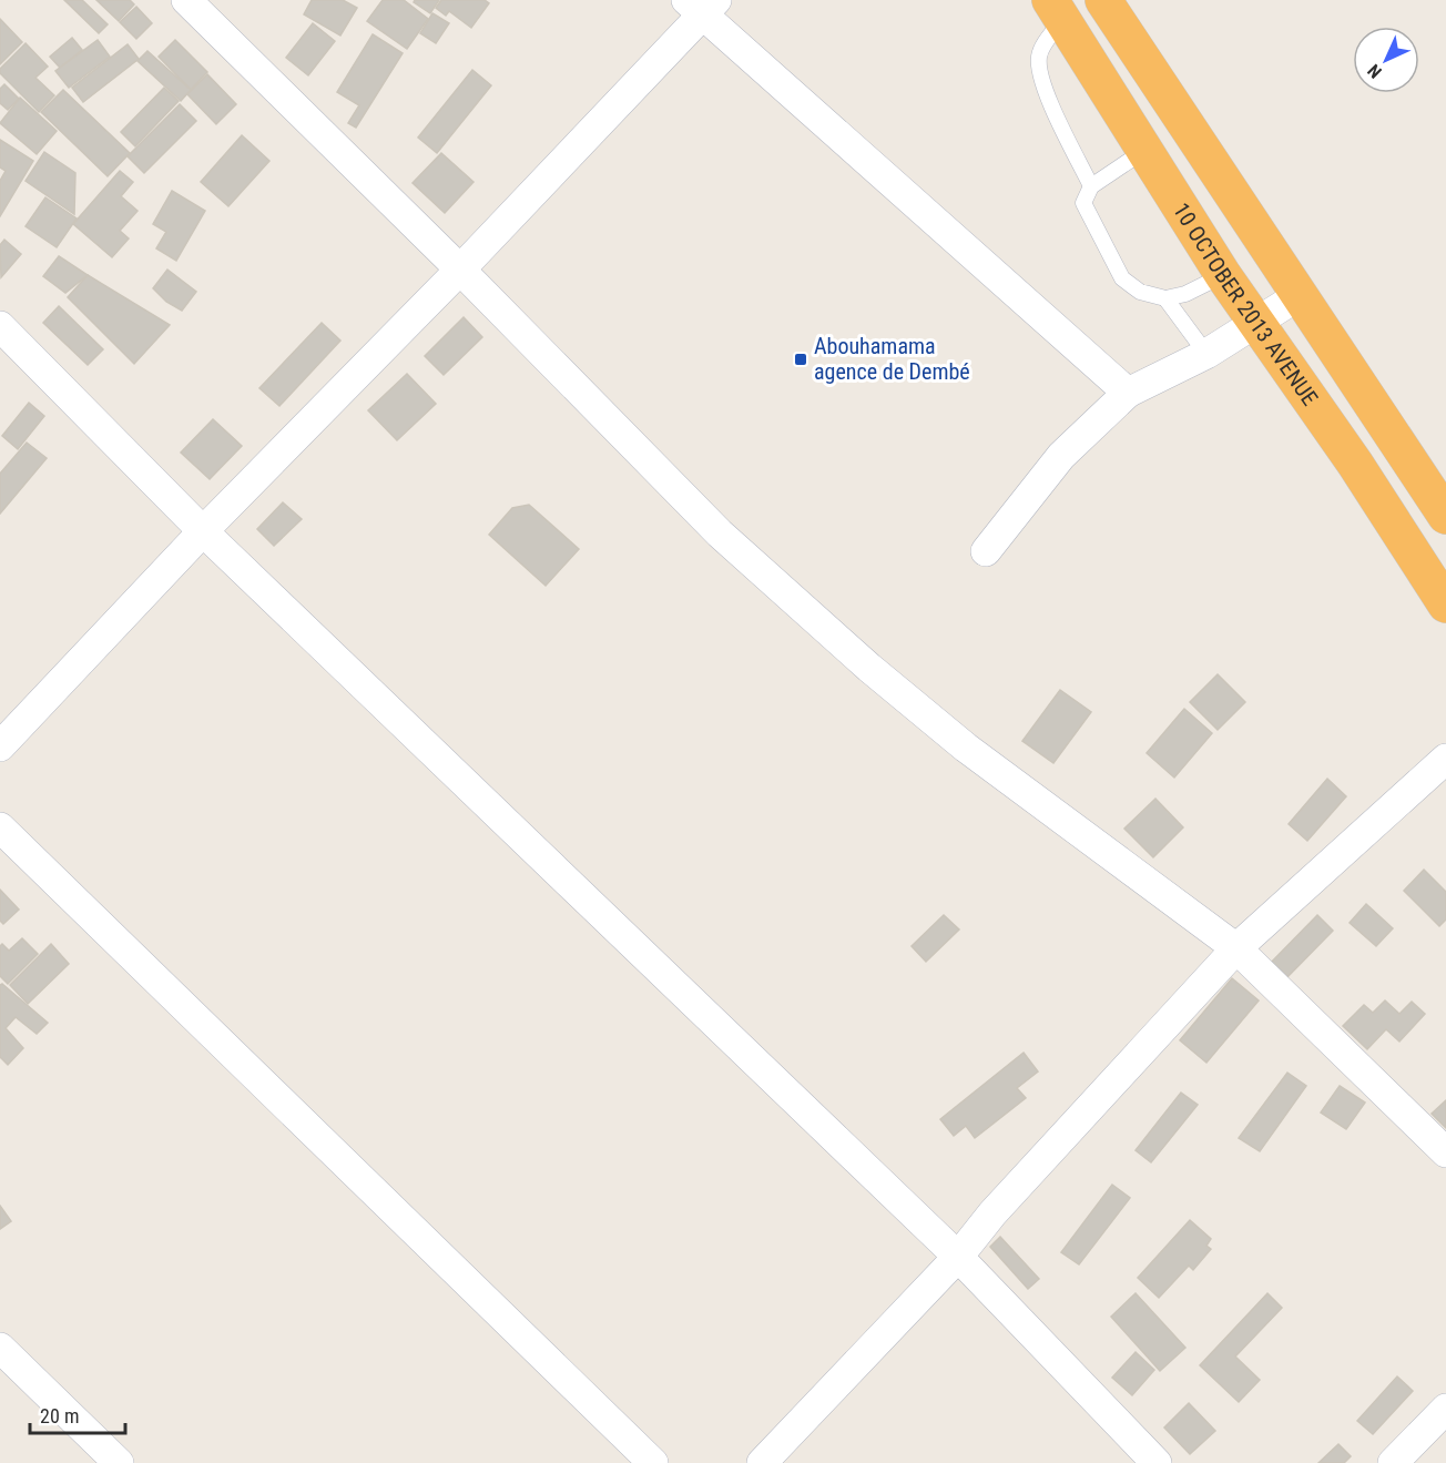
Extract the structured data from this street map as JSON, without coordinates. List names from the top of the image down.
{
  "streets": {
    "highway": ["10 OCTOBER 2013 AVENUE"]
  },
  "places": {
    "transit": ["Abouhamama agence de Dembé"]
  },
  "scale_bar": "20 m",
  "north": "bottom left"
}
